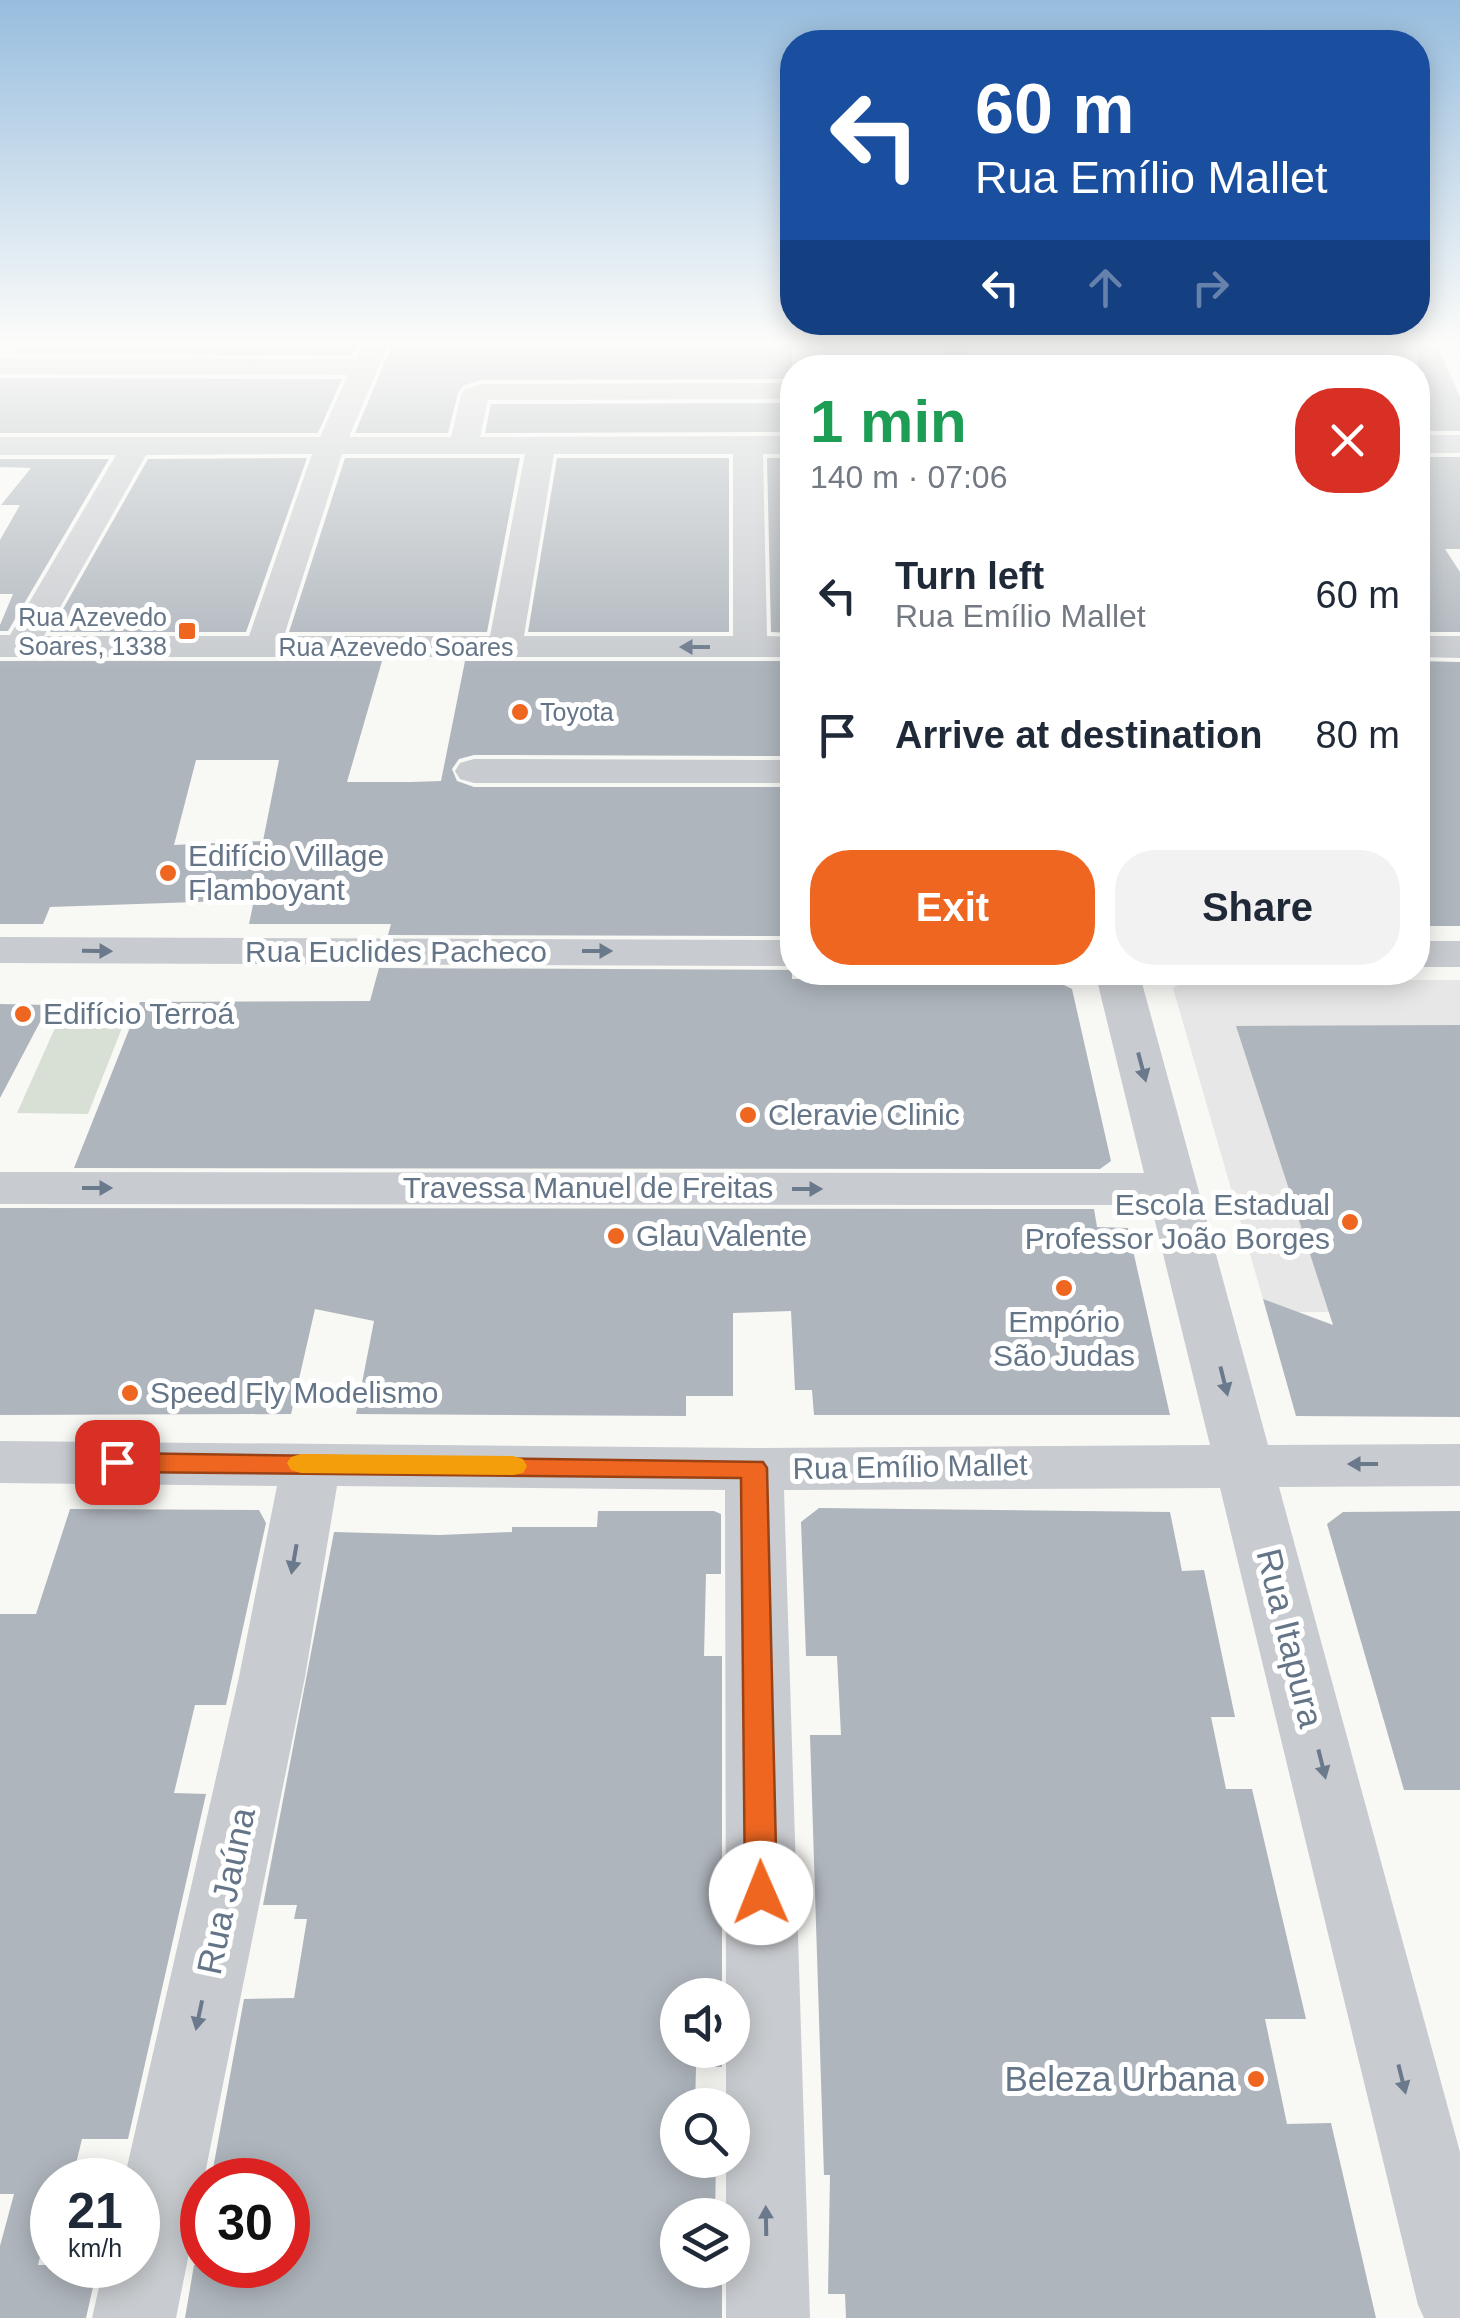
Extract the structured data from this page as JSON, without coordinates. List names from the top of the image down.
{
  "streets": {
    "street": [
      "Rua Azevedo Soares",
      "Rua Euclides Pacheco",
      "Travessa Manuel de Freitas",
      "Rua Emílio Mallet",
      "Rua Itapura",
      "Rua Jaúna"
    ]
  },
  "crossings": [
    ["Travessa Manuel de Freitas", "Rua Itapura"],
    ["Rua Emílio Mallet", "Rua Itapura"],
    ["Rua Emílio Mallet", "Rua Jaúna"]
  ],
  "one_way": ["Travessa Manuel de Freitas", "Rua Itapura", "Rua Jaúna"],
  "places": {
    "transit": ["Rua Azevedo Soares, 1338"],
    "other": [
      "Toyota",
      "Edifício Village Flamboyant",
      "Edifício Terroá",
      "Cleravie Clinic",
      "Escola Estadual Professor João Borges",
      "Glau Valente",
      "Empório São Judas",
      "Speed Fly Modelismo",
      "Beleza Urbana"
    ]
  },
  "page": {
    "turn": ["60 m", "Rua Emílio Mallet"],
    "heading": ["1 min", "140 m · 07:06"],
    "list": [
      {
        "name": "Turn left",
        "note": "Rua Emílio Mallet",
        "value": "60 m"
      },
      {
        "name": "Arrive at destination",
        "value": "80 m"
      }
    ],
    "buttons": ["Exit", "Share"],
    "speed": "21 km/h",
    "limit": "30"
  }
}
